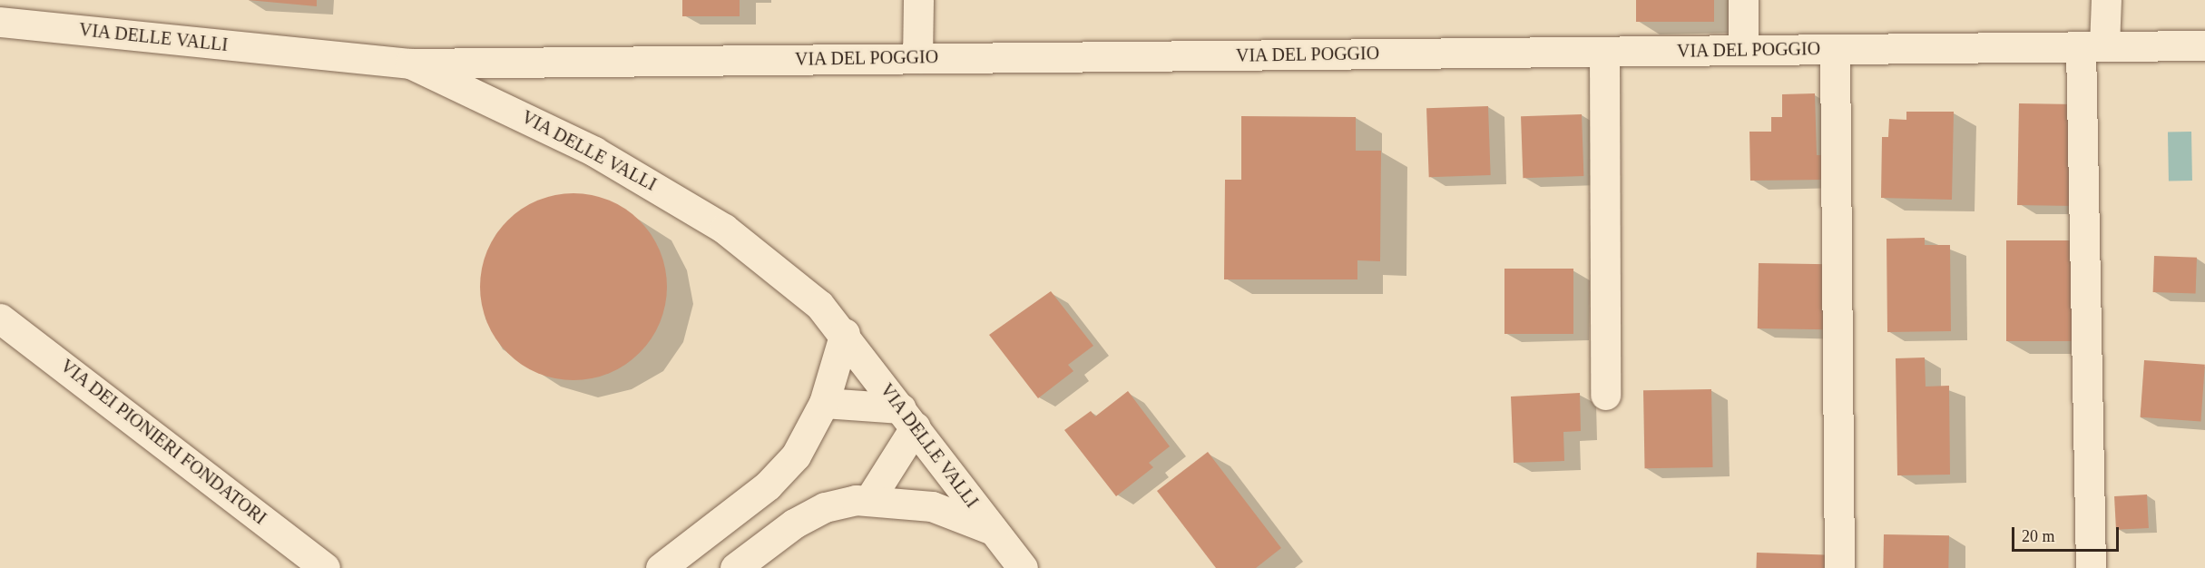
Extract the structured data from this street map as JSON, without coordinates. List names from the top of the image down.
{
  "streets": {
    "street": ["VIA DELLE VALLI", "VIA DEL POGGIO", "VIA DEI PIONIERI FONDATORI"]
  },
  "crossings": [
    ["VIA DELLE VALLI", "VIA DEL POGGIO"]
  ],
  "scale_bar": "20 m"
}
